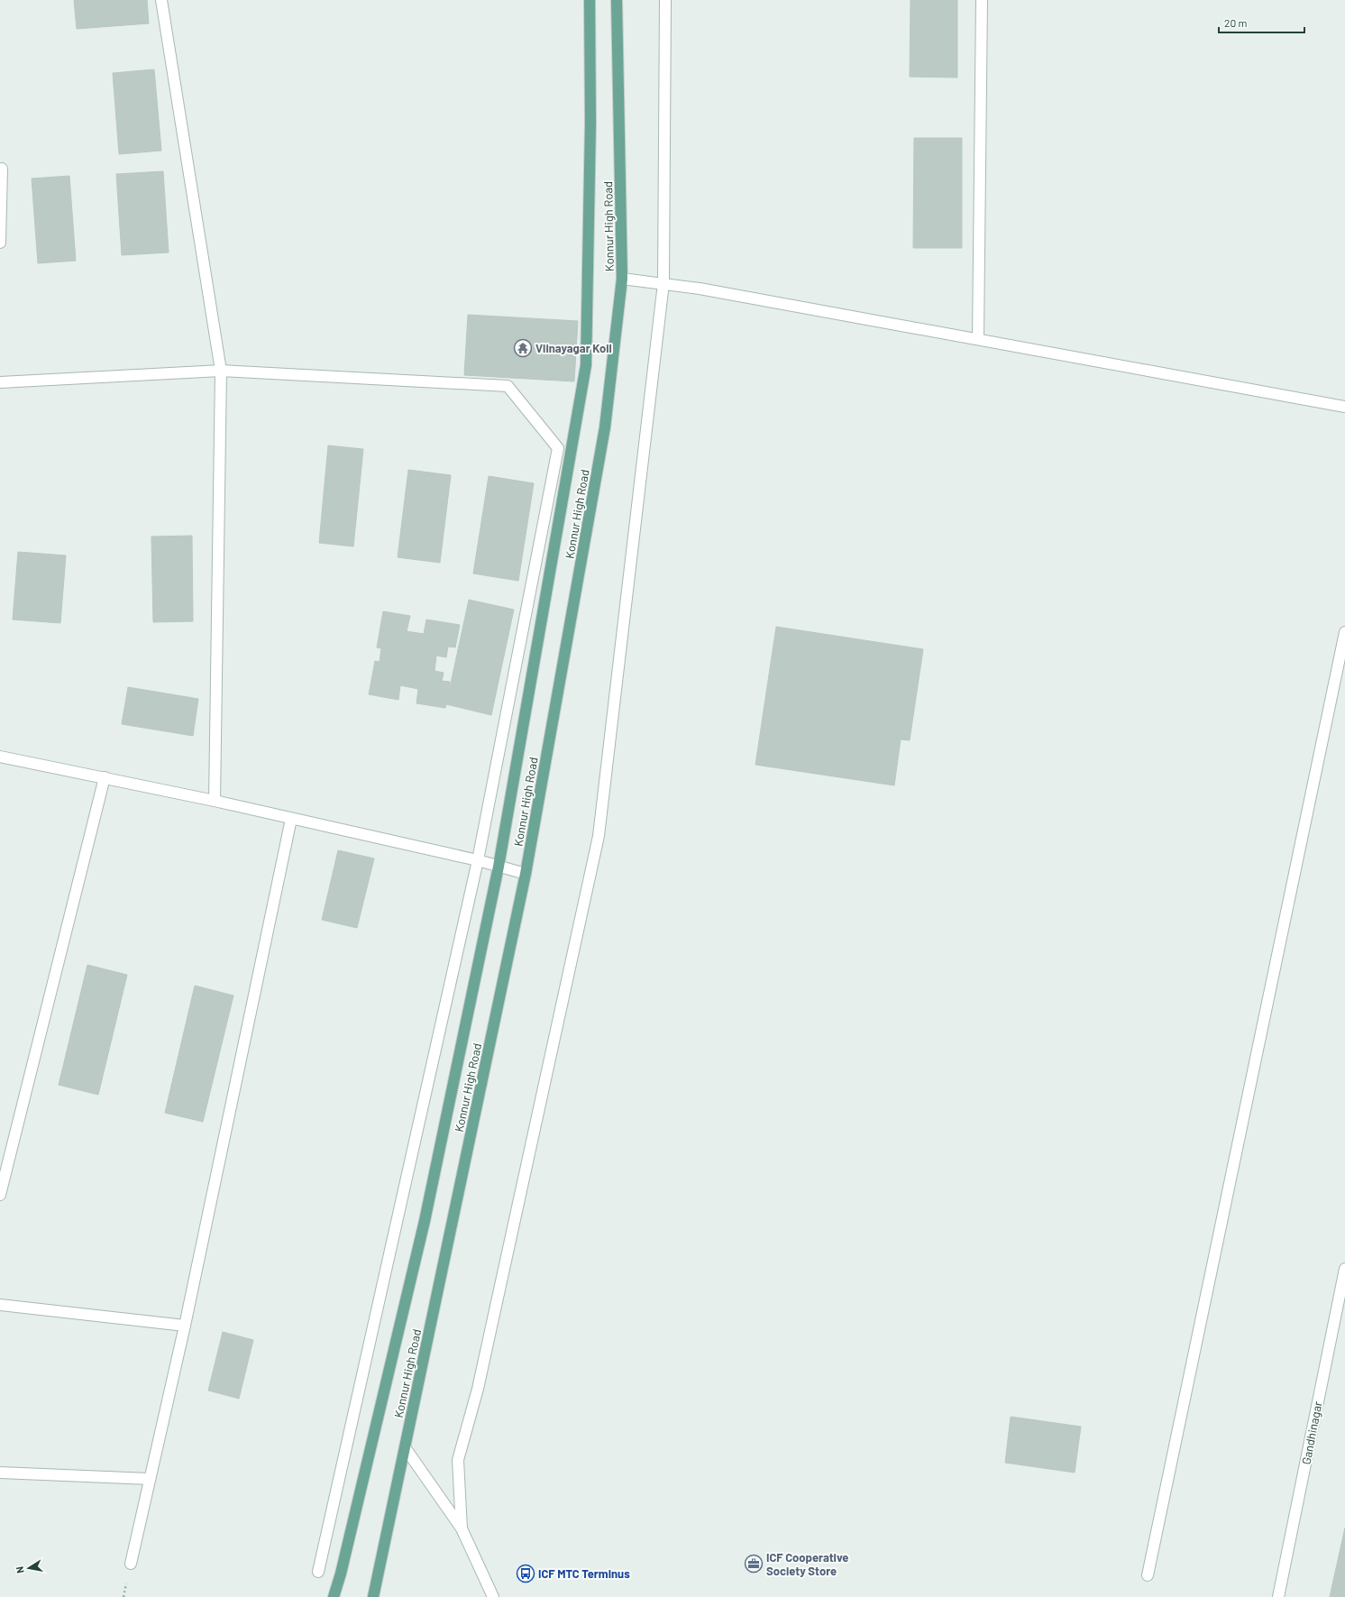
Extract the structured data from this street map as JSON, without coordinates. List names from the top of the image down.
{
  "streets": {
    "main road": ["Konnur High Road"],
    "street": ["Gandhinagar"]
  },
  "places": {
    "temple": ["Viinayagar Koil"],
    "office": ["ICF Cooperative Society Store"],
    "bus stop": ["ICF MTC Terminus"]
  },
  "scale_bar": "20 m",
  "north": "left"
}
